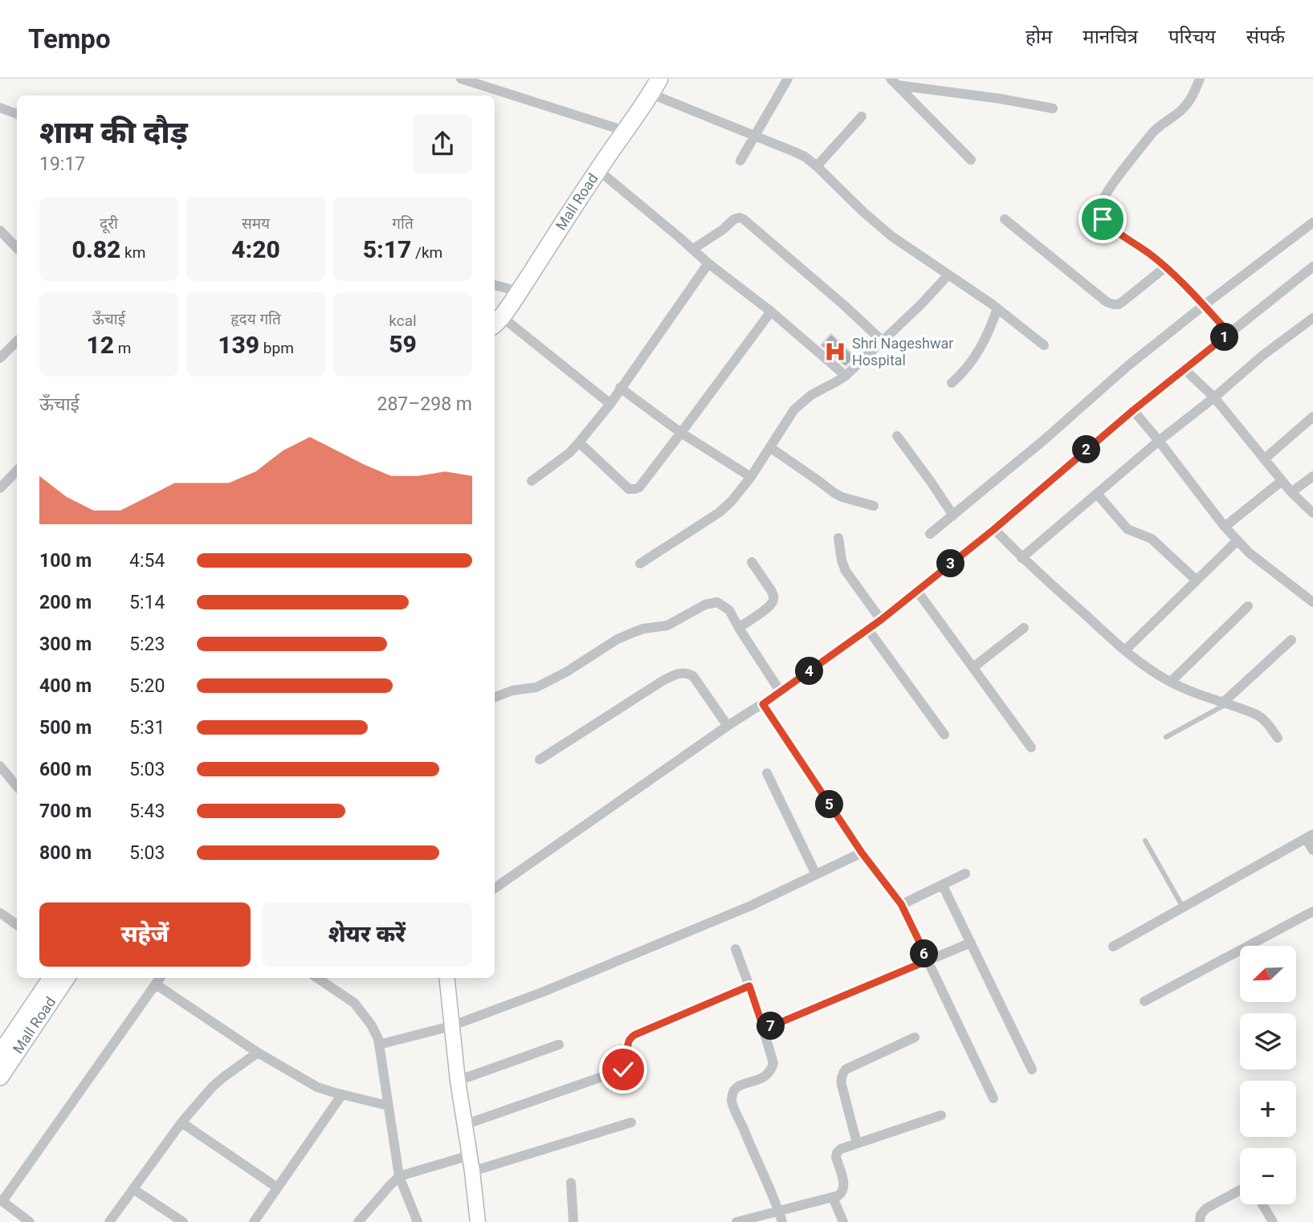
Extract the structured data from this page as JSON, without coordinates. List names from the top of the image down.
{
  "streets": {
    "main road": ["Mall Road"]
  },
  "places": {
    "hospital": ["Shri Nageshwar Hospital"]
  },
  "north": "bottom left",
  "page": {
    "header": "Tempo",
    "nav": [
      "होम",
      "मानचित्र",
      "परिचय",
      "संपर्क"
    ],
    "heading": ["शाम की दौड़", "19:17"],
    "stats": [
      ["दूरी", "0.82 km"],
      ["समय", "4:20"],
      ["गति", "5:17 /km"],
      ["ऊँचाई", "12 m"],
      ["हृदय गति", "139 bpm"],
      ["kcal", "59"]
    ],
    "pins": [
      "1",
      "2",
      "3",
      "4",
      "5",
      "6",
      "7"
    ],
    "chart": ["ऊँचाई", "287–298 m"],
    "list": [
      {
        "name": "100 m",
        "note": "4:54"
      },
      {
        "name": "200 m",
        "note": "5:14"
      },
      {
        "name": "300 m",
        "note": "5:23"
      },
      {
        "name": "400 m",
        "note": "5:20"
      },
      {
        "name": "500 m",
        "note": "5:31"
      },
      {
        "name": "600 m",
        "note": "5:03"
      },
      {
        "name": "700 m",
        "note": "5:43"
      },
      {
        "name": "800 m",
        "note": "5:03"
      }
    ],
    "buttons": ["सहेजें", "शेयर करें"],
    "map_buttons": ["+", "−"]
  }
}
